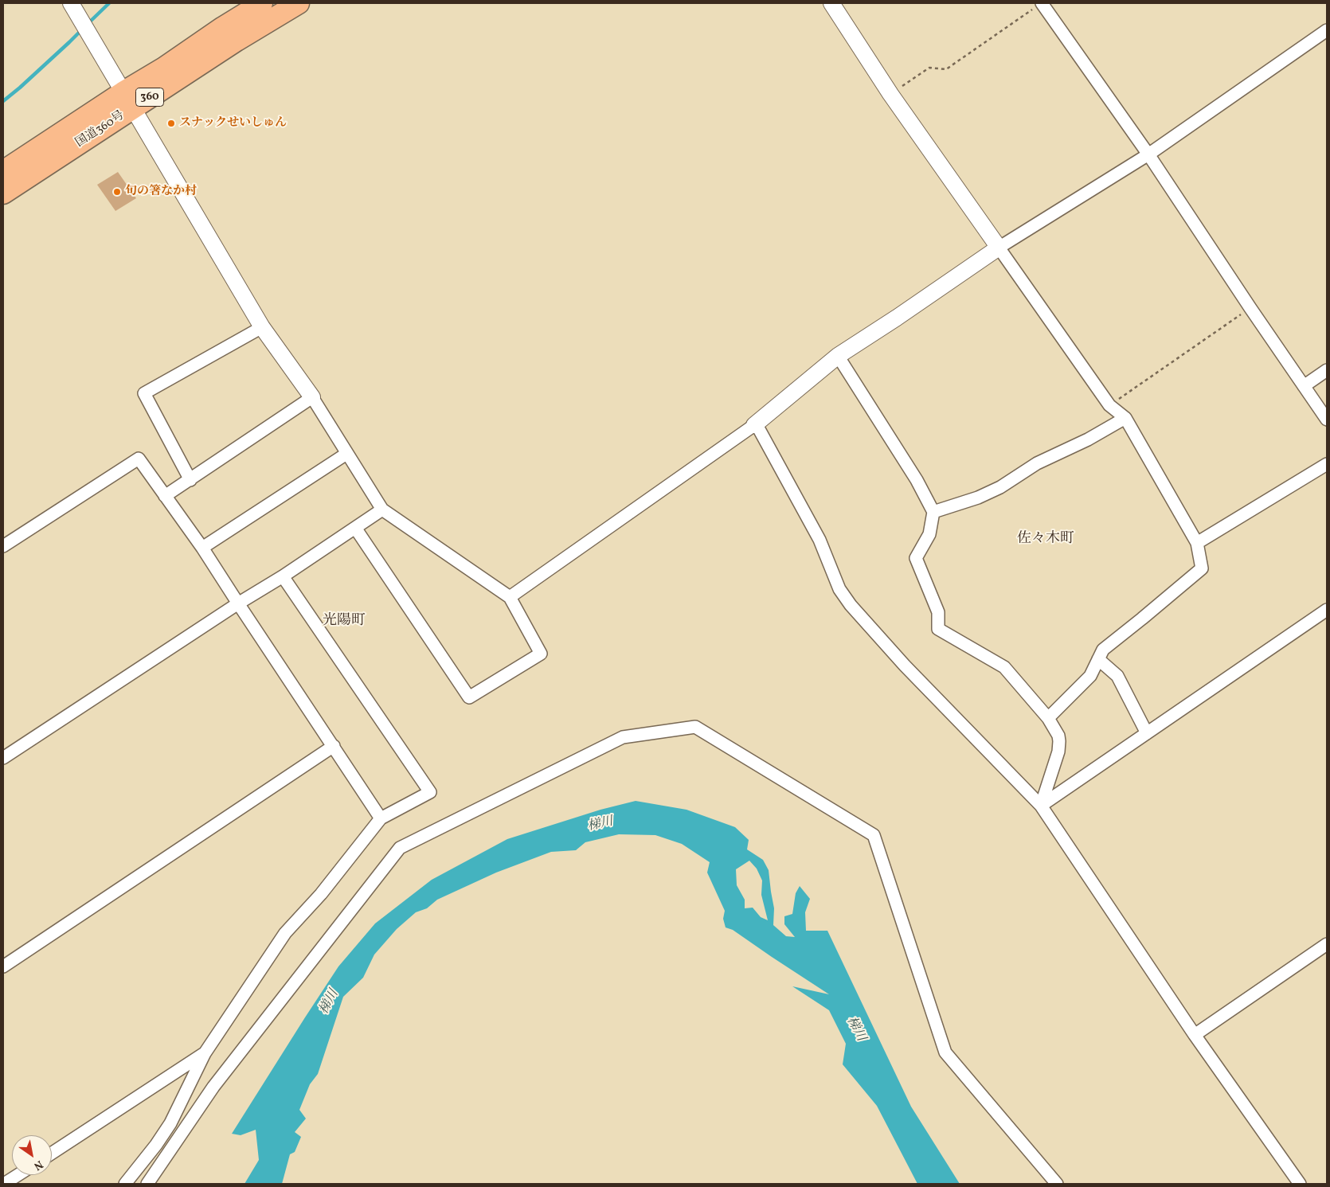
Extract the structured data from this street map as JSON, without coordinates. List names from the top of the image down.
{
  "streets": {
    "highway": ["360", "国道360号"]
  },
  "districts": ["佐々木町", "光陽町"],
  "water": ["梯川"],
  "places": ["スナックせいしゅん", "旬の箸なか村"],
  "north": "bottom right"
}
